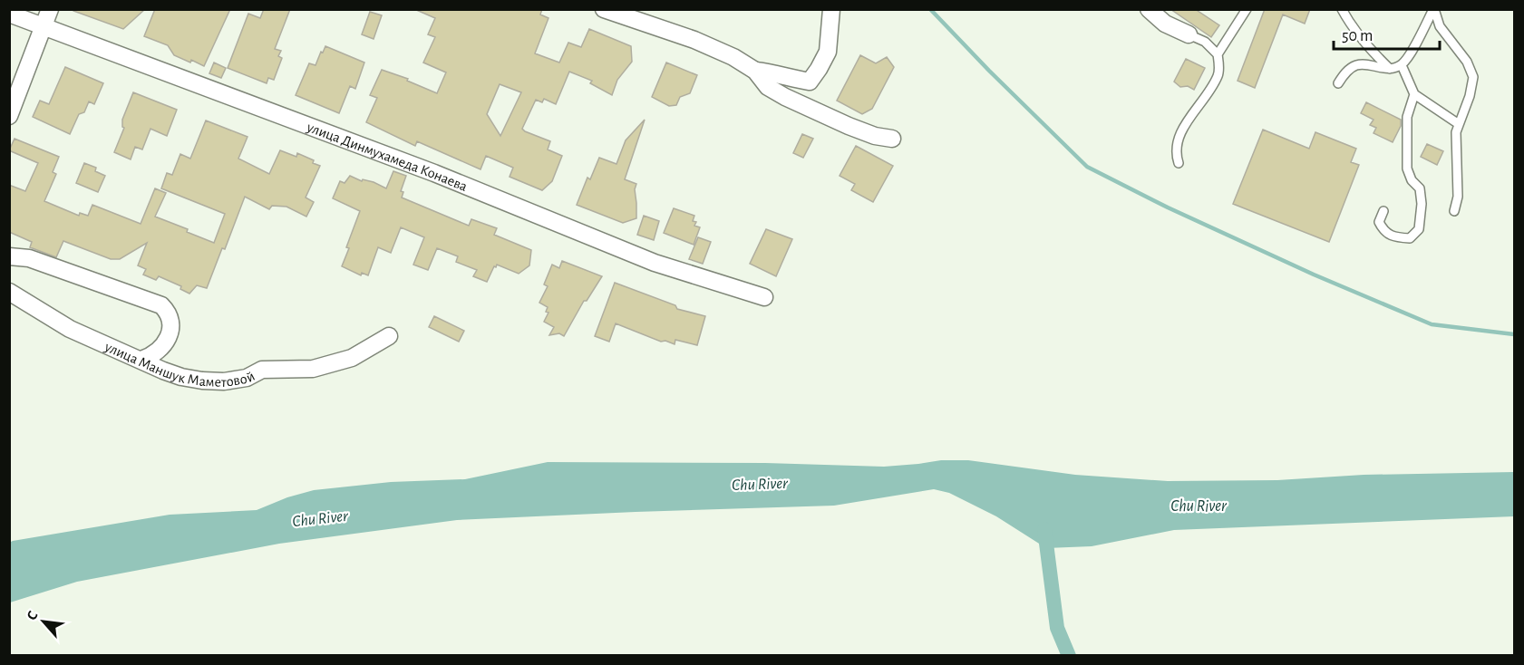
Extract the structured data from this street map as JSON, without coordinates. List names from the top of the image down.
{
  "streets": {
    "street": ["улица Динмухамеда Конаева", "улица Маншук Маметовой"]
  },
  "water": ["Chu River"],
  "scale_bar": "50 m",
  "north": "top left"
}
